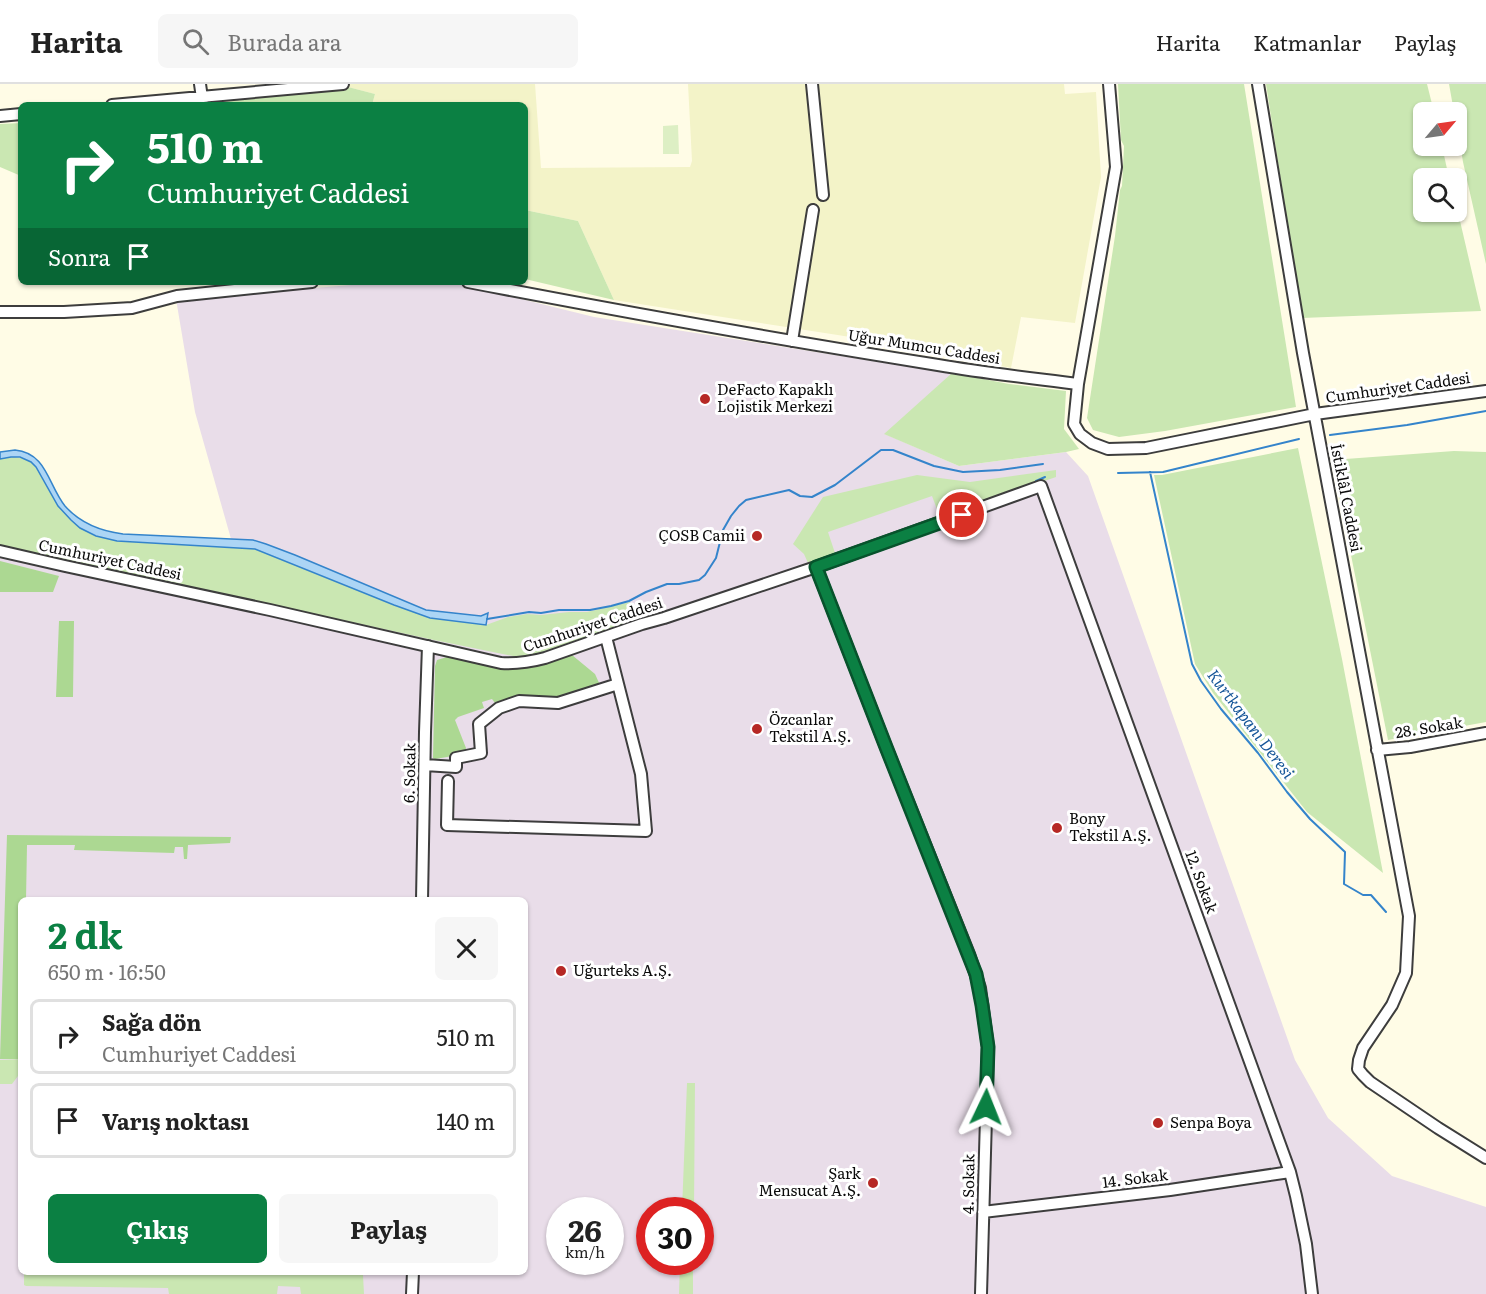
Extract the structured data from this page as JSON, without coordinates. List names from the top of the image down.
{
  "streets": {
    "street": [
      "Uğur Mumcu Caddesi",
      "Cumhuriyet Caddesi",
      "İstiklâl Caddesi",
      "28. Sokak",
      "6. Sokak",
      "12. Sokak",
      "14. Sokak",
      "4. Sokak"
    ]
  },
  "crossings": [
    ["Uğur Mumcu Caddesi", "Cumhuriyet Caddesi"],
    ["Cumhuriyet Caddesi", "İstiklâl Caddesi"],
    ["Cumhuriyet Caddesi", "6. Sokak"],
    ["Cumhuriyet Caddesi", "12. Sokak"],
    ["Cumhuriyet Caddesi", "4. Sokak"],
    ["İstiklâl Caddesi", "28. Sokak"],
    ["12. Sokak", "14. Sokak"],
    ["14. Sokak", "4. Sokak"]
  ],
  "water": ["Kurtkapanı Deresi"],
  "places": [
    "DeFacto Kapaklı Lojistik Merkezi",
    "ÇOSB Camii",
    "Özcanlar Tekstil A.Ş.",
    "Bony Tekstil A.Ş.",
    "Uğurteks A.Ş.",
    "Senpa Boya",
    "Şark Mensucat A.Ş."
  ],
  "north": "top right",
  "page": {
    "header": "Harita",
    "search": "Burada ara",
    "nav": ["Harita", "Katmanlar", "Paylaş"],
    "turn": ["510 m", "Cumhuriyet Caddesi"],
    "then": "Sonra",
    "heading": ["2 dk", "650 m · 16:50"],
    "list": [
      {
        "name": "Sağa dön",
        "note": "Cumhuriyet Caddesi",
        "value": "510 m"
      },
      {
        "name": "Varış noktası",
        "value": "140 m"
      }
    ],
    "buttons": ["Çıkış", "Paylaş"],
    "speed": "26 km/h",
    "limit": "30"
  }
}
